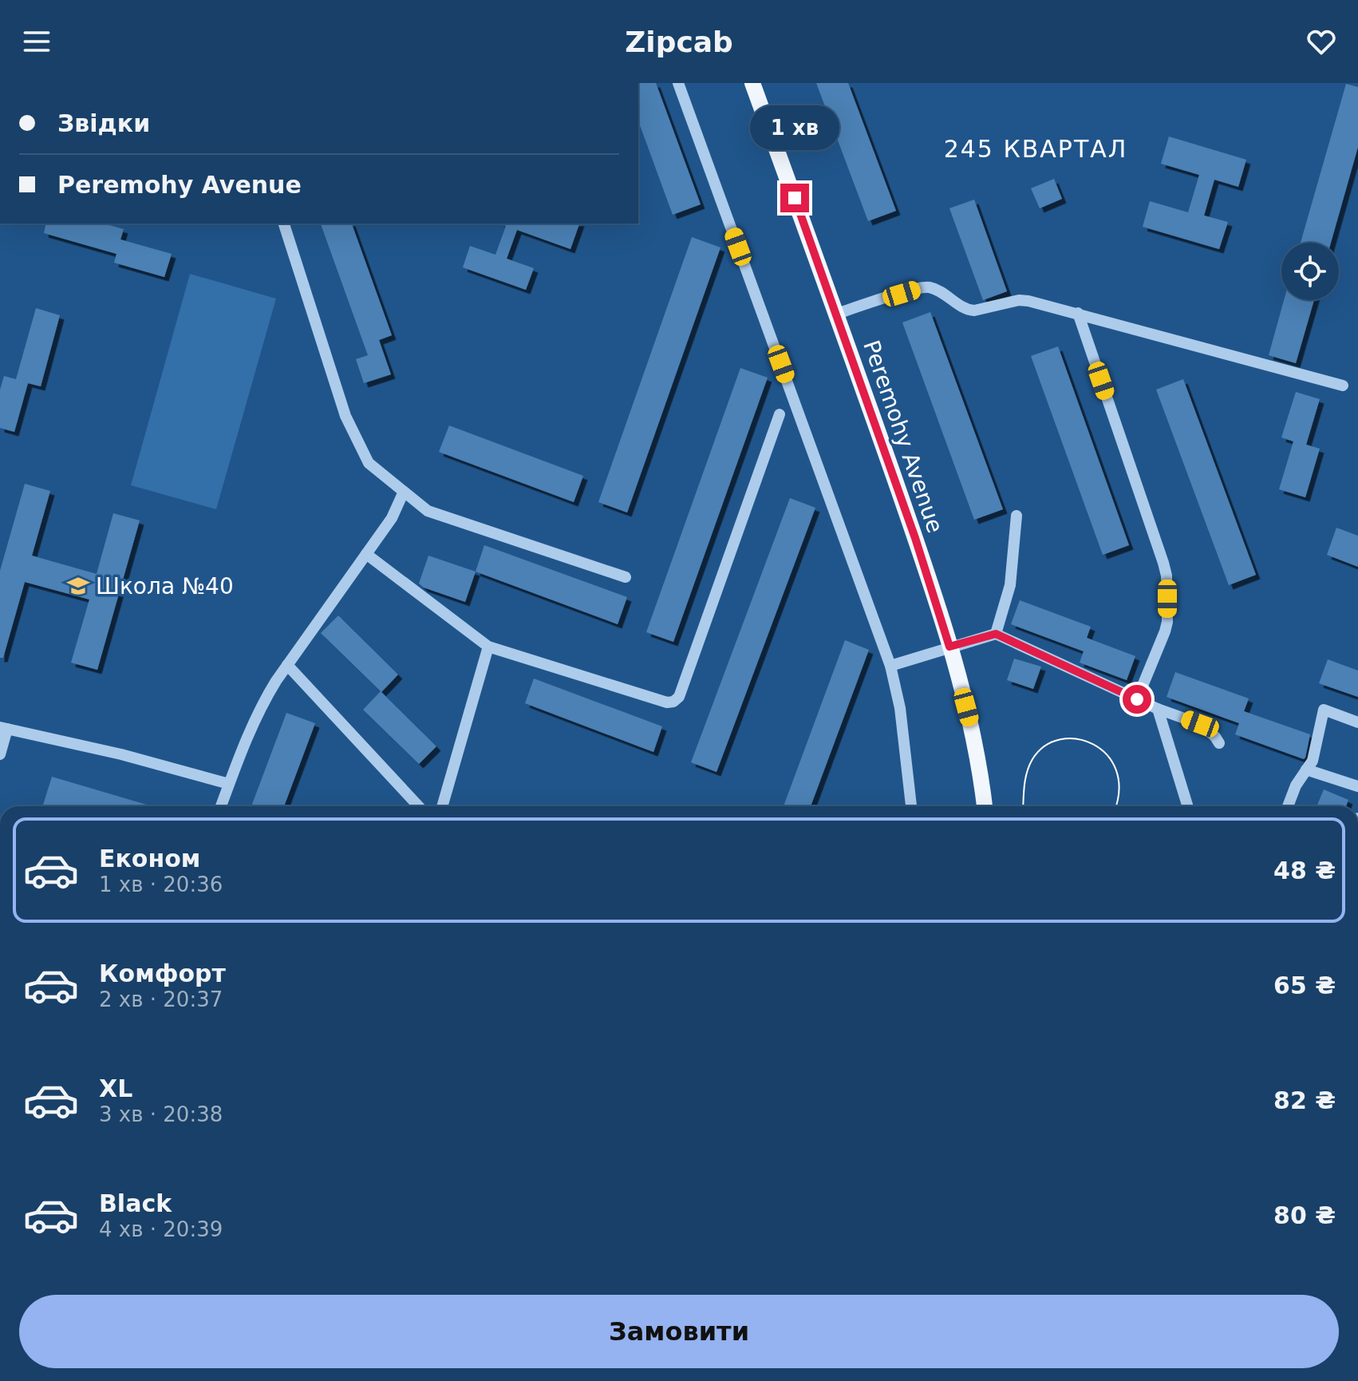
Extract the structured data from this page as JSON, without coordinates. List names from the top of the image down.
{
  "streets": {
    "main road": ["Peremohy Avenue"]
  },
  "districts": ["245 КВАРТАЛ"],
  "places": {
    "school or university": ["Школа №40"]
  },
  "page": {
    "header": "Zipcab",
    "banner": ["Звідки", "Peremohy Avenue"],
    "bubble": "1 хв",
    "list": [
      {
        "name": "Економ",
        "note": "1 хв · 20:36",
        "value": "48 ₴"
      },
      {
        "name": "Комфорт",
        "note": "2 хв · 20:37",
        "value": "65 ₴"
      },
      {
        "name": "XL",
        "note": "3 хв · 20:38",
        "value": "82 ₴"
      },
      {
        "name": "Black",
        "note": "4 хв · 20:39",
        "value": "80 ₴"
      }
    ],
    "buttons": "Замовити"
  }
}
